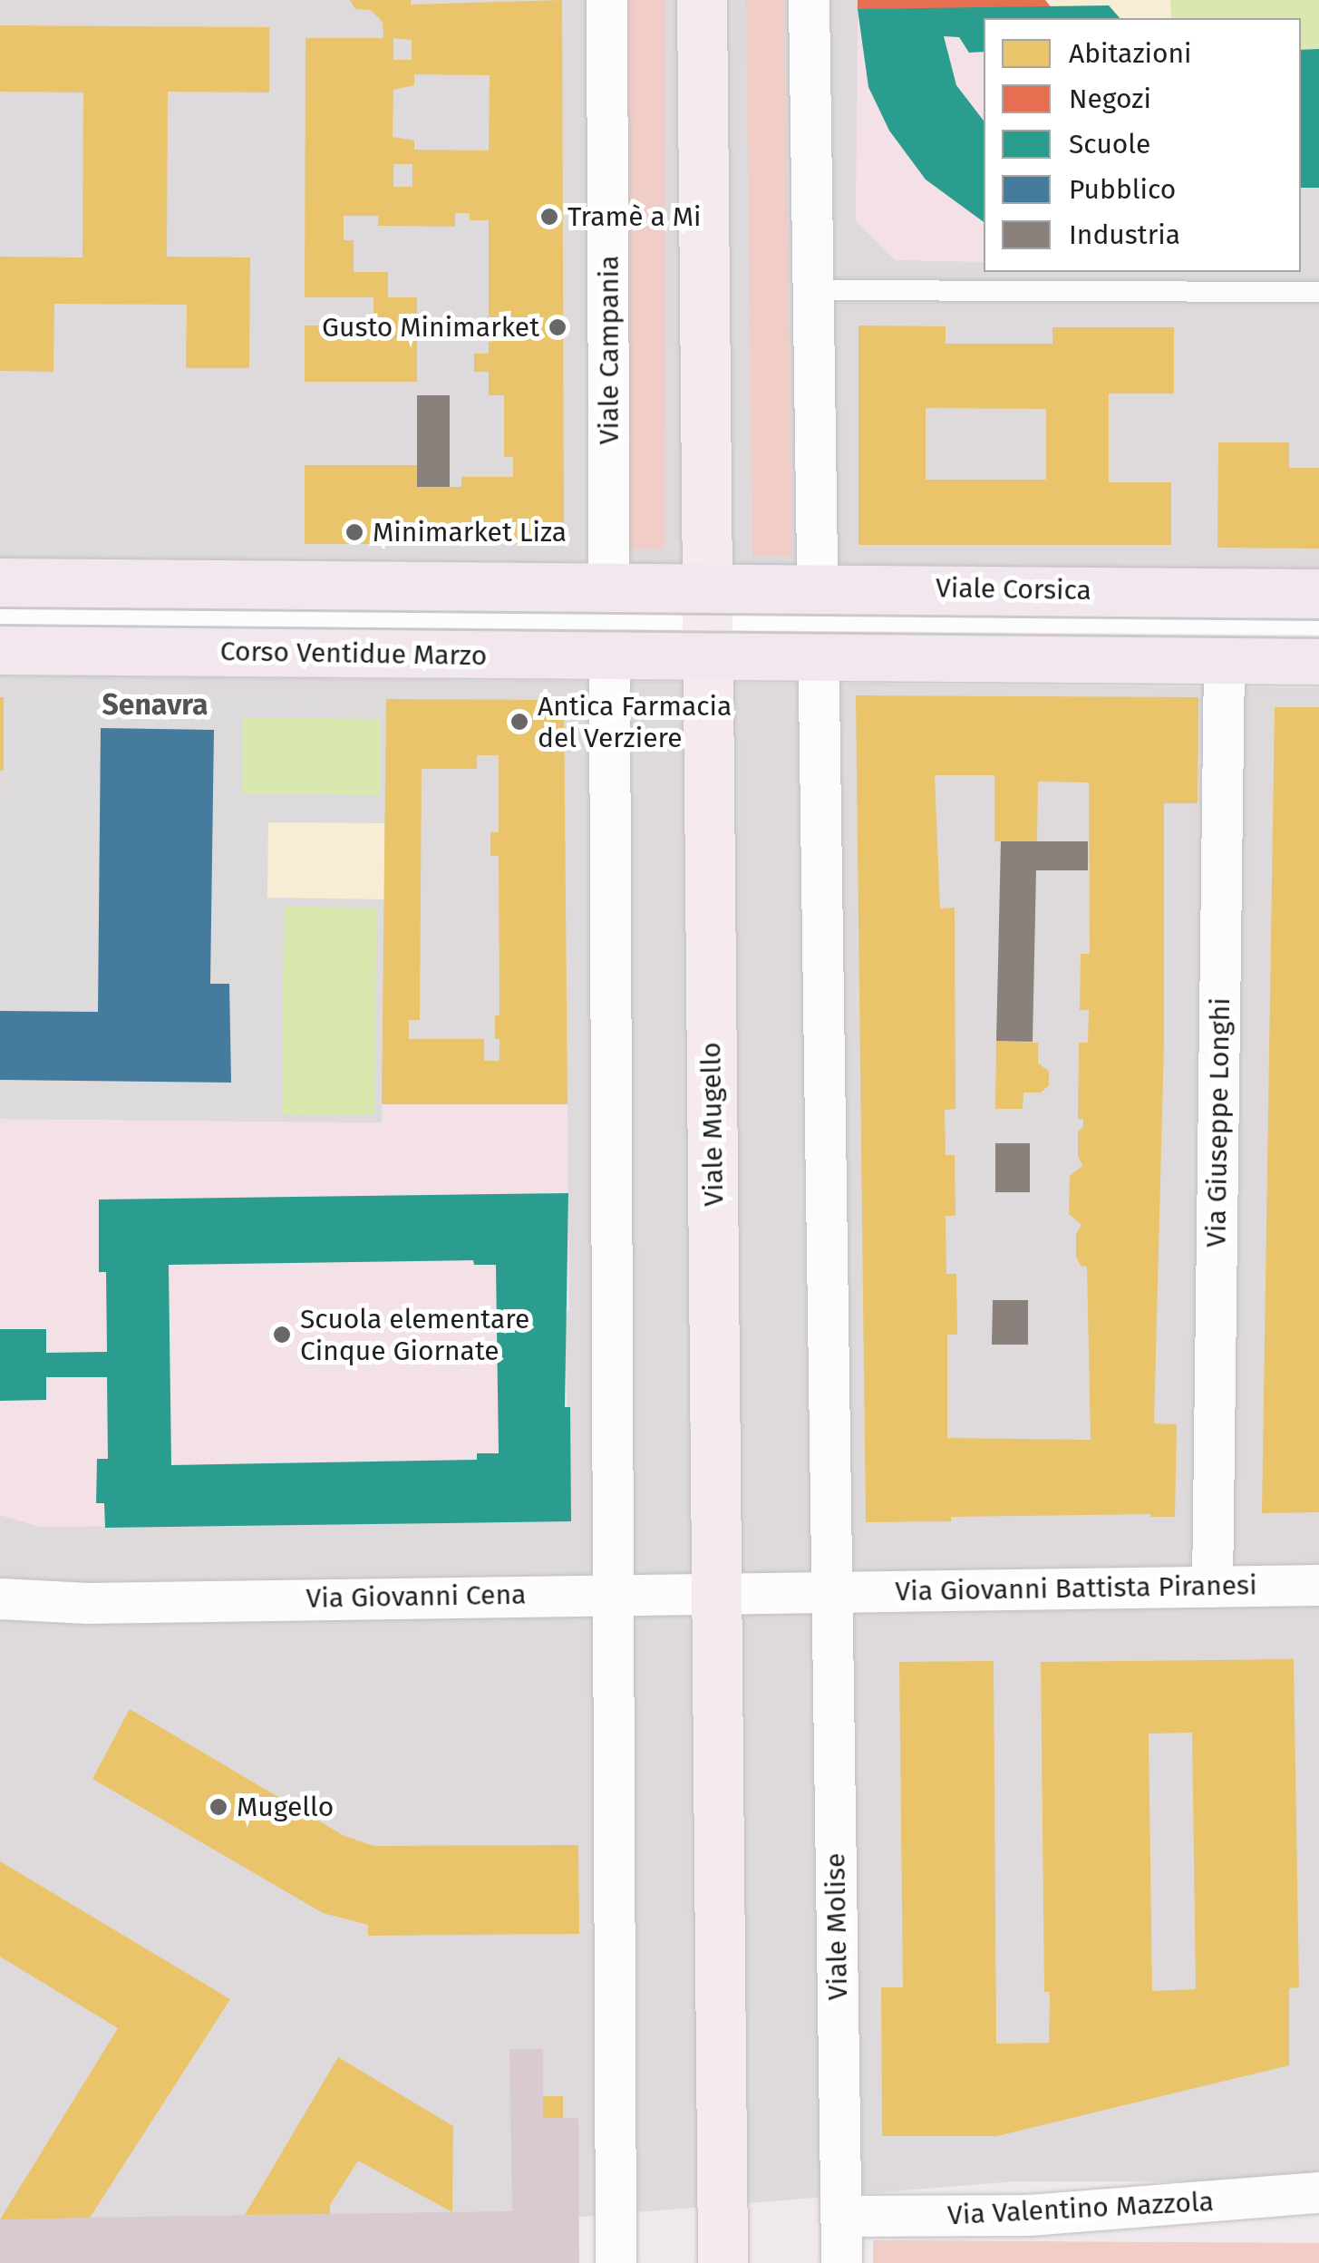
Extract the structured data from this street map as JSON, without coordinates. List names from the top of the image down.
{
  "streets": {
    "main road": ["Viale Corsica", "Corso Ventidue Marzo", "Viale Mugello"],
    "street": [
      "Viale Campania",
      "Via Giuseppe Longhi",
      "Via Giovanni Battista Piranesi",
      "Via Giovanni Cena",
      "Viale Molise",
      "Via Valentino Mazzola"
    ]
  },
  "crossings": [
    ["Viale Campania", "Corso Ventidue Marzo"],
    ["Viale Corsica", "Corso Ventidue Marzo"],
    ["Viale Corsica", "Via Giuseppe Longhi"],
    ["Viale Corsica", "Viale Mugello"],
    ["Corso Ventidue Marzo", "Viale Mugello"],
    ["Via Giuseppe Longhi", "Via Giovanni Battista Piranesi"],
    ["Viale Mugello", "Via Giovanni Cena"],
    ["Via Giovanni Battista Piranesi", "Via Giovanni Cena"],
    ["Via Giovanni Battista Piranesi", "Viale Molise"],
    ["Via Giovanni Cena", "Viale Molise"],
    ["Viale Molise", "Via Valentino Mazzola"]
  ],
  "districts": ["Senavra"],
  "places": [
    "Tramè a Mi",
    "Gusto Minimarket",
    "Minimarket Liza",
    "Antica Farmacia del Verziere",
    "Scuola elementare Cinque Giornate",
    "Mugello"
  ],
  "legend": [
    "Abitazioni",
    "Negozi",
    "Scuole",
    "Pubblico",
    "Industria"
  ]
}
